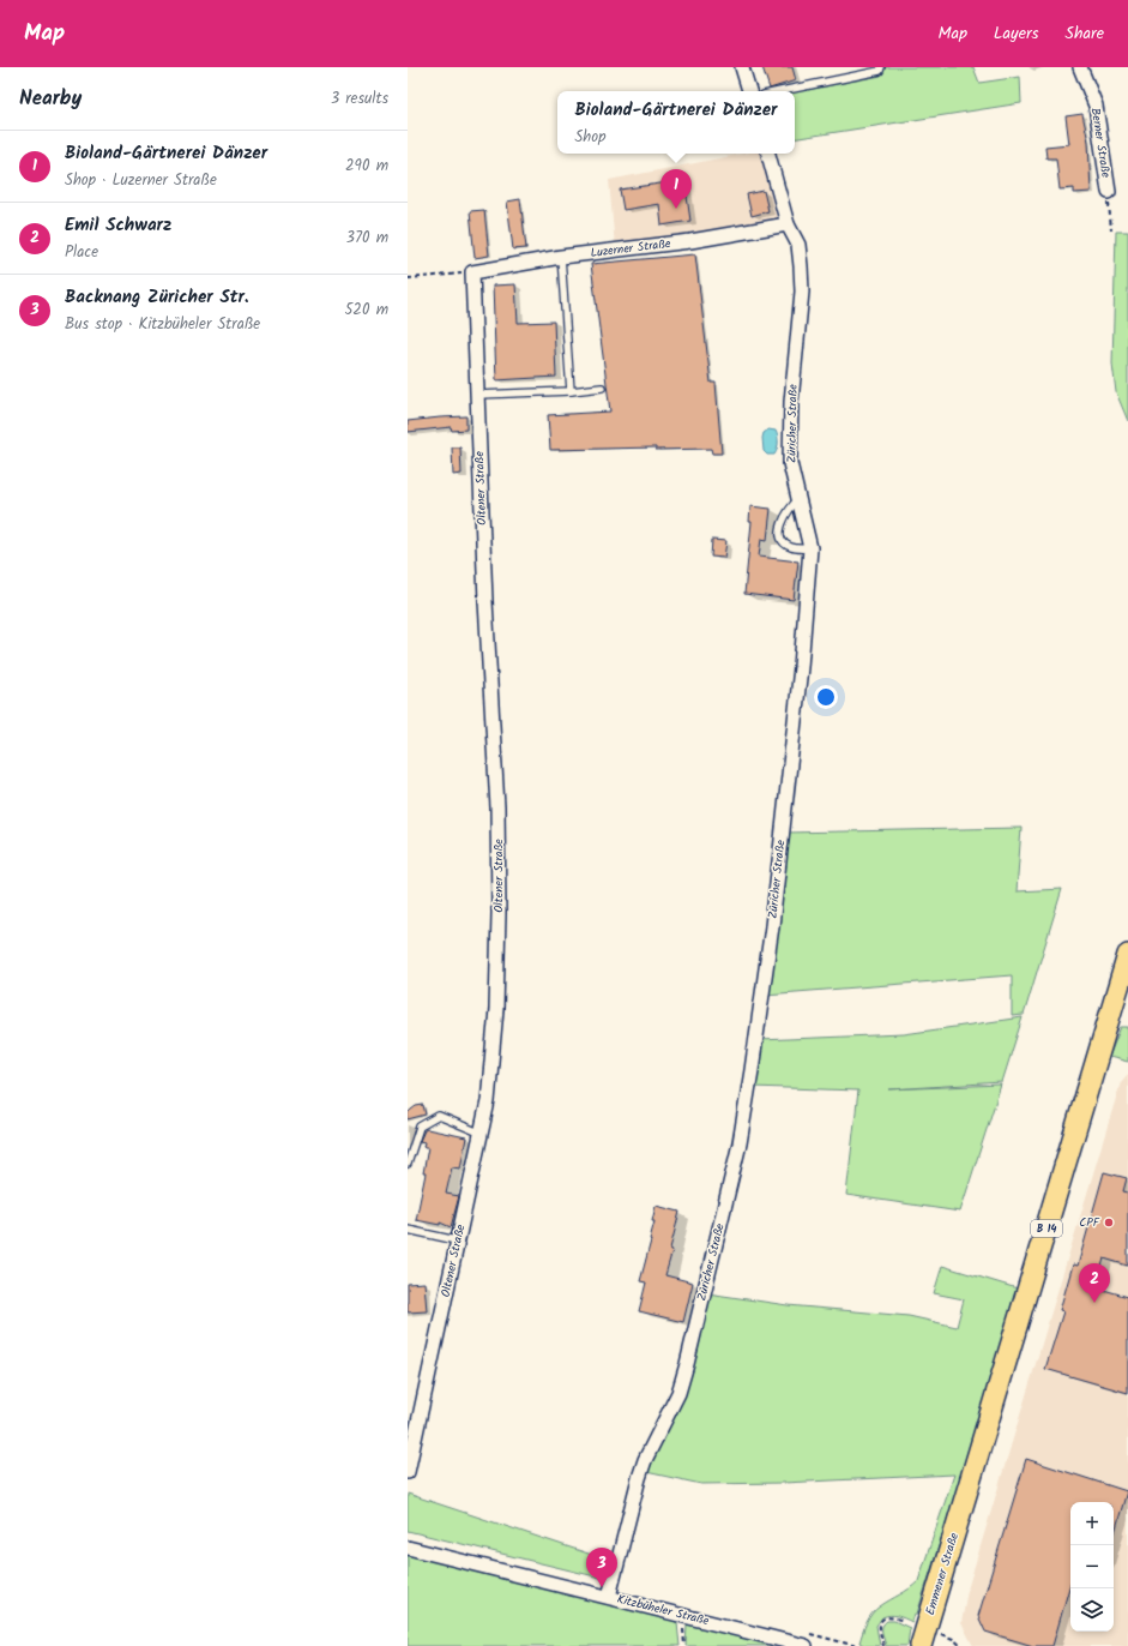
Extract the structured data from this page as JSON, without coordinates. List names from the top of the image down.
{
  "streets": {
    "main road": ["B 14", "Emmener Straße"],
    "street": [
      "Berner Straße",
      "Luzerner Straße",
      "Züricher Straße",
      "Oltener Straße",
      "Kitzbüheler Straße"
    ]
  },
  "crossings": [
    ["Luzerner Straße", "Züricher Straße"],
    ["Luzerner Straße", "Oltener Straße"],
    ["Züricher Straße", "Kitzbüheler Straße"]
  ],
  "places": ["CPF"],
  "page": {
    "header": "Map",
    "nav": ["Map", "Layers", "Share"],
    "heading": ["Nearby", "3 results"],
    "popup": ["Bioland-Gärtnerei Dänzer", "Shop"],
    "list": [
      {
        "mark": "1",
        "name": "Bioland-Gärtnerei Dänzer",
        "note": "Shop · Luzerner Straße",
        "value": "290 m"
      },
      {
        "mark": "2",
        "name": "Emil Schwarz",
        "note": "Place",
        "value": "370 m"
      },
      {
        "mark": "3",
        "name": "Backnang Züricher Str.",
        "note": "Bus stop · Kitzbüheler Straße",
        "value": "520 m"
      }
    ],
    "pins": ["1", "2", "3"],
    "map_buttons": ["+", "−"]
  }
}
